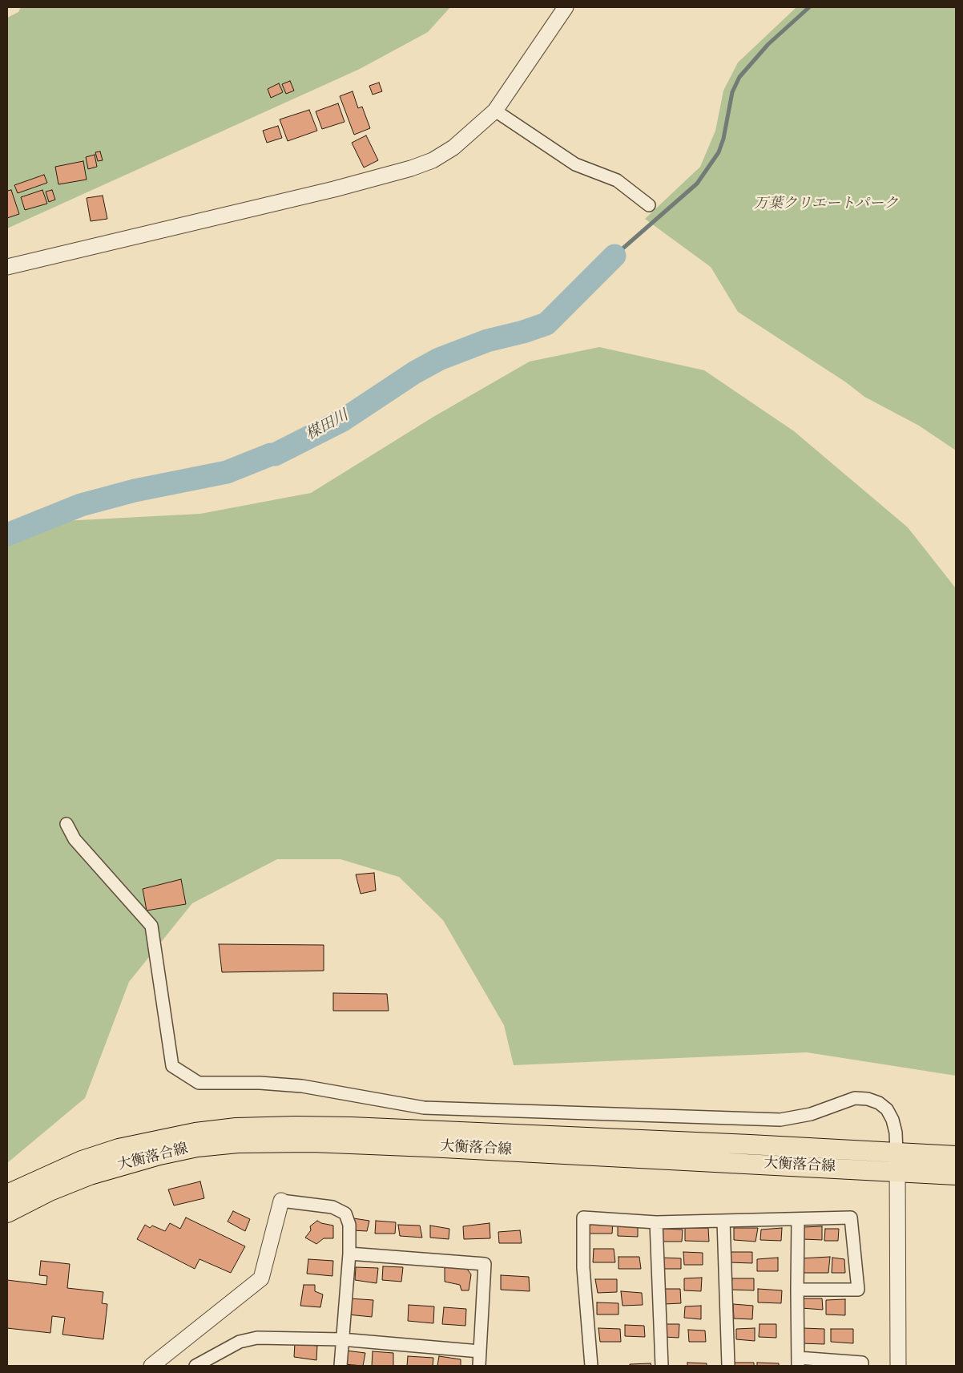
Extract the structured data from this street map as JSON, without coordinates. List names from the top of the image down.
{
  "streets": {
    "main road": ["大衡落合線"]
  },
  "water": ["楳田川"],
  "parks": ["万葉クリエートパーク"]
}
